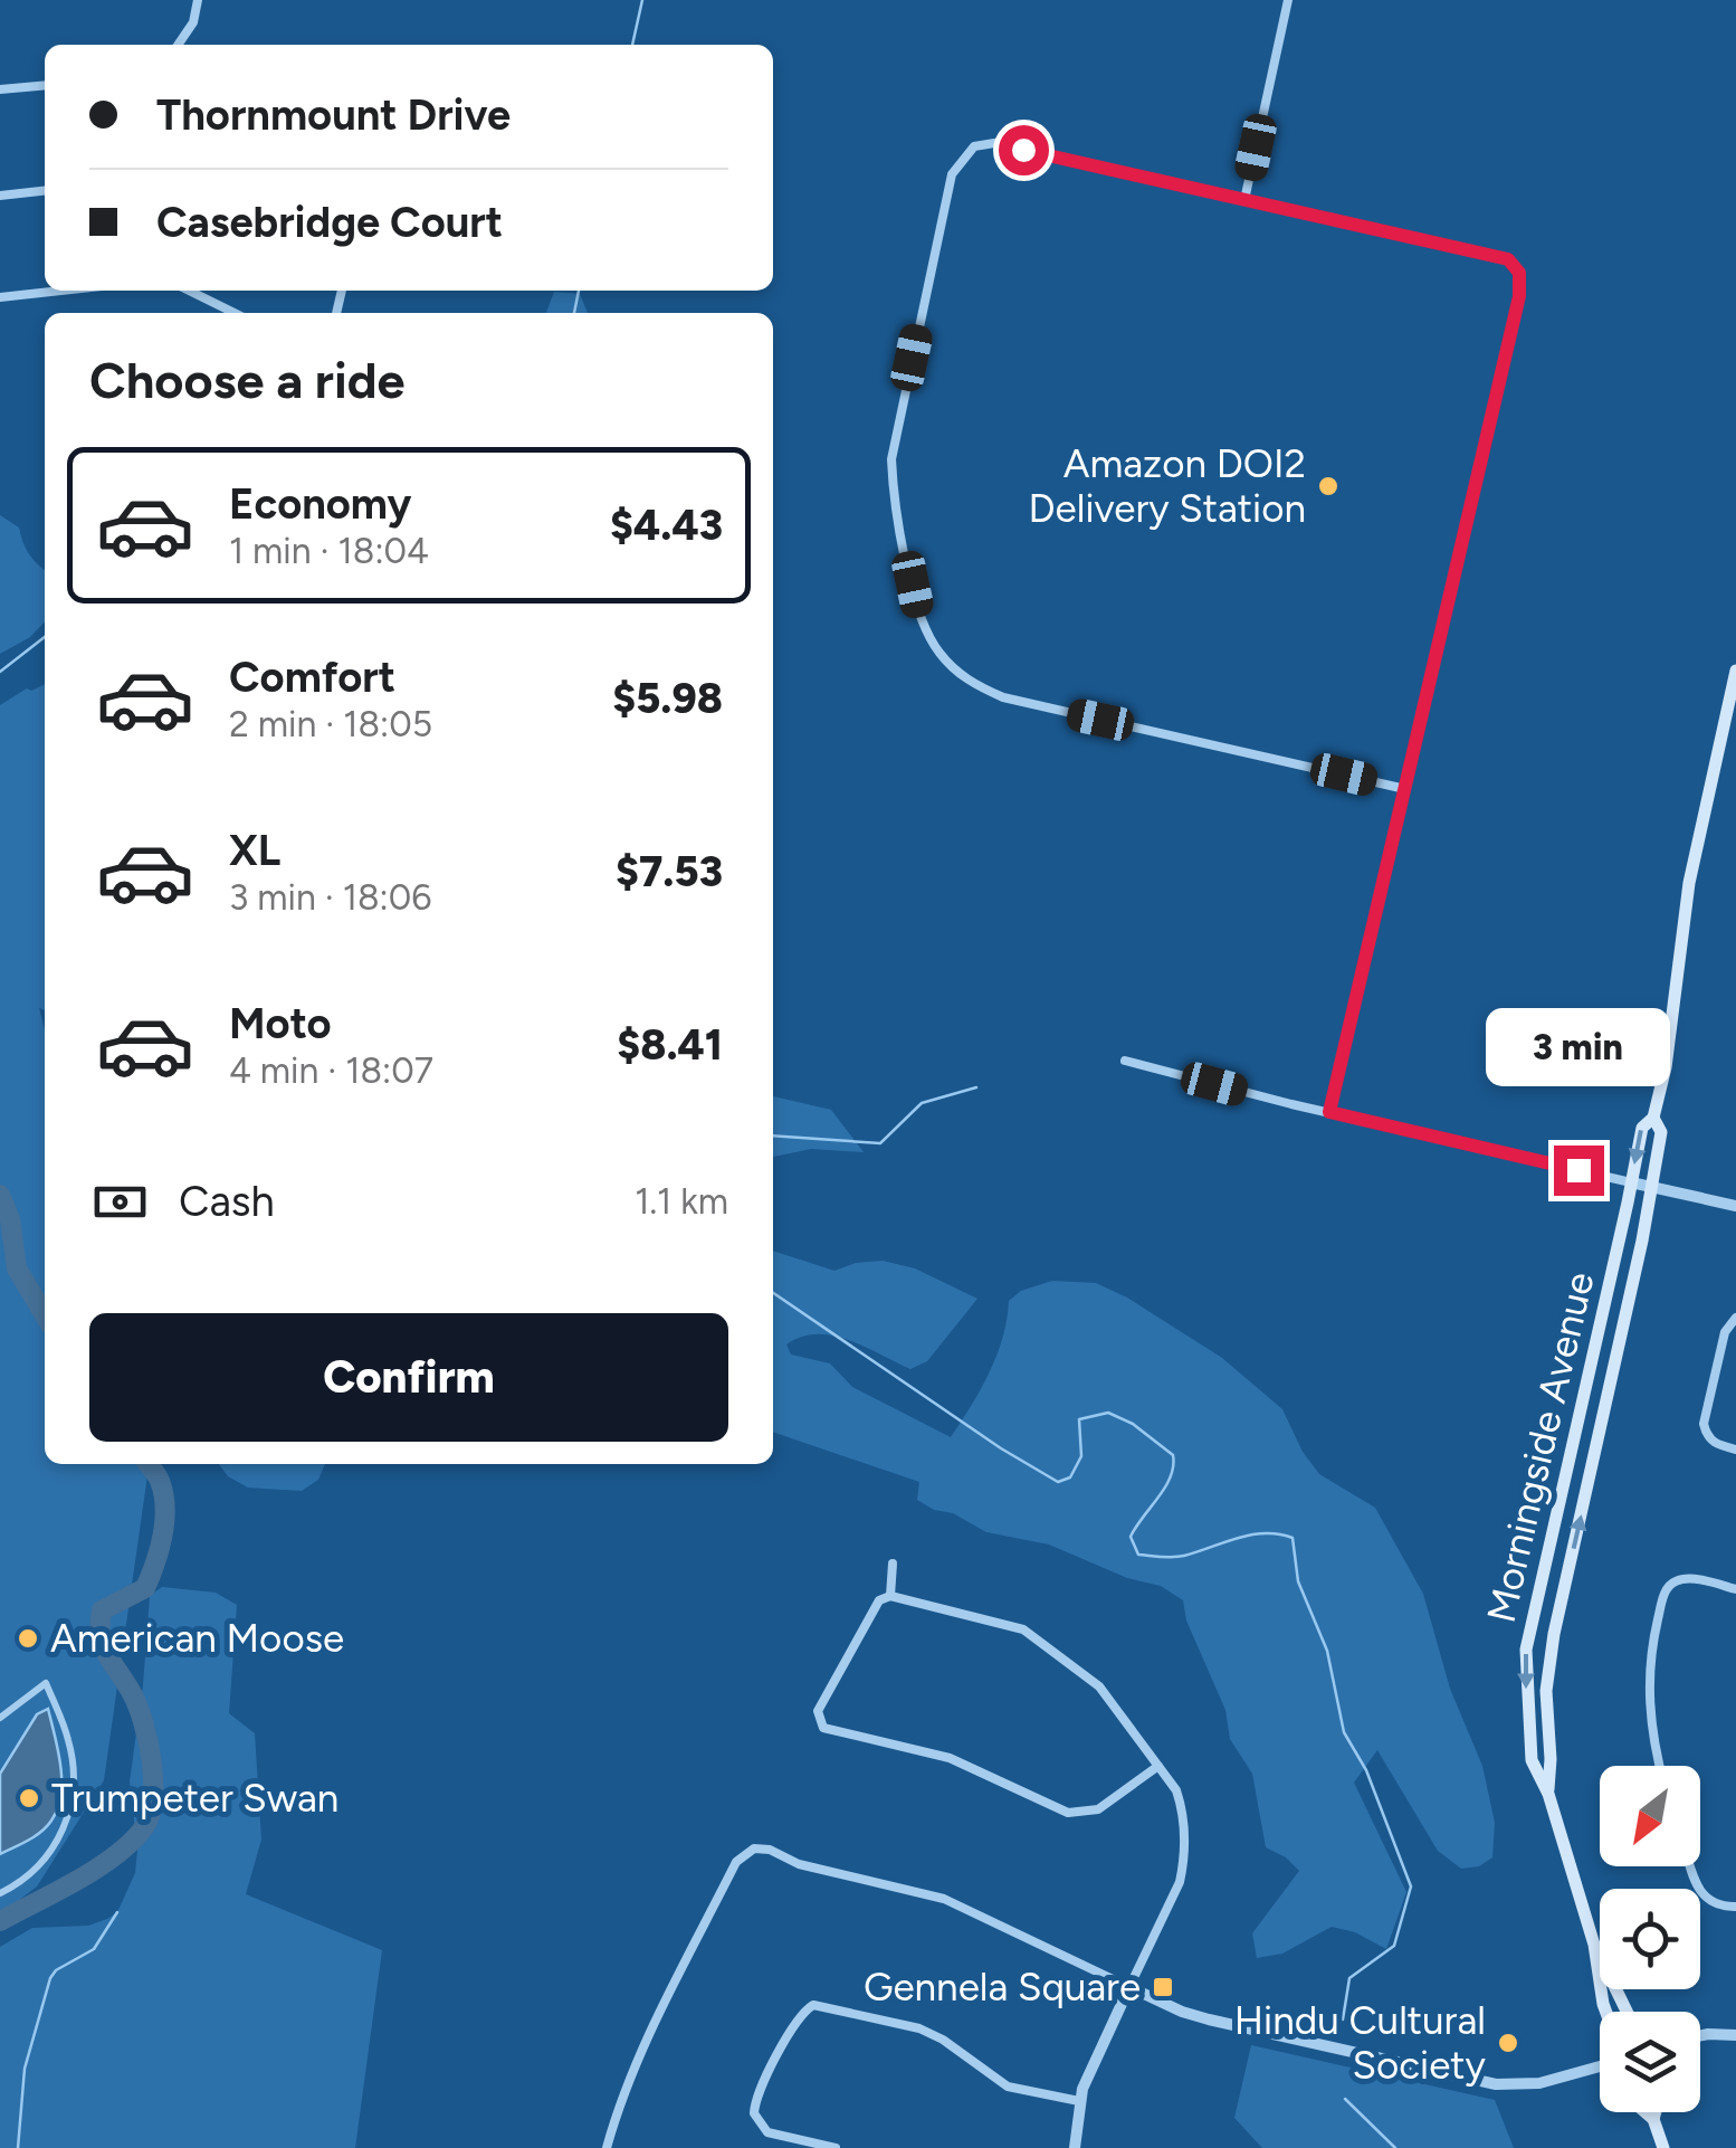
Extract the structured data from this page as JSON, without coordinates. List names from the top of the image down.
{
  "streets": {
    "main road": ["Morningside Avenue"]
  },
  "places": {
    "other": [
      "Amazon DOI2 Delivery Station",
      "American Moose",
      "Trumpeter Swan",
      "Hindu Cultural Society"
    ],
    "transit": ["Gennela Square"]
  },
  "north": "bottom left",
  "page": {
    "banner": ["Thornmount Drive", "Casebridge Court"],
    "heading": "Choose a ride",
    "list": [
      {
        "name": "Economy",
        "note": "1 min · 18:04",
        "value": "$4.43"
      },
      {
        "name": "Comfort",
        "note": "2 min · 18:05",
        "value": "$5.98"
      },
      {
        "name": "XL",
        "note": "3 min · 18:06",
        "value": "$7.53"
      },
      {
        "name": "Moto",
        "note": "4 min · 18:07",
        "value": "$8.41"
      }
    ],
    "bubble": "3 min",
    "pay": ["Cash", "1.1 km"],
    "buttons": "Confirm"
  }
}
